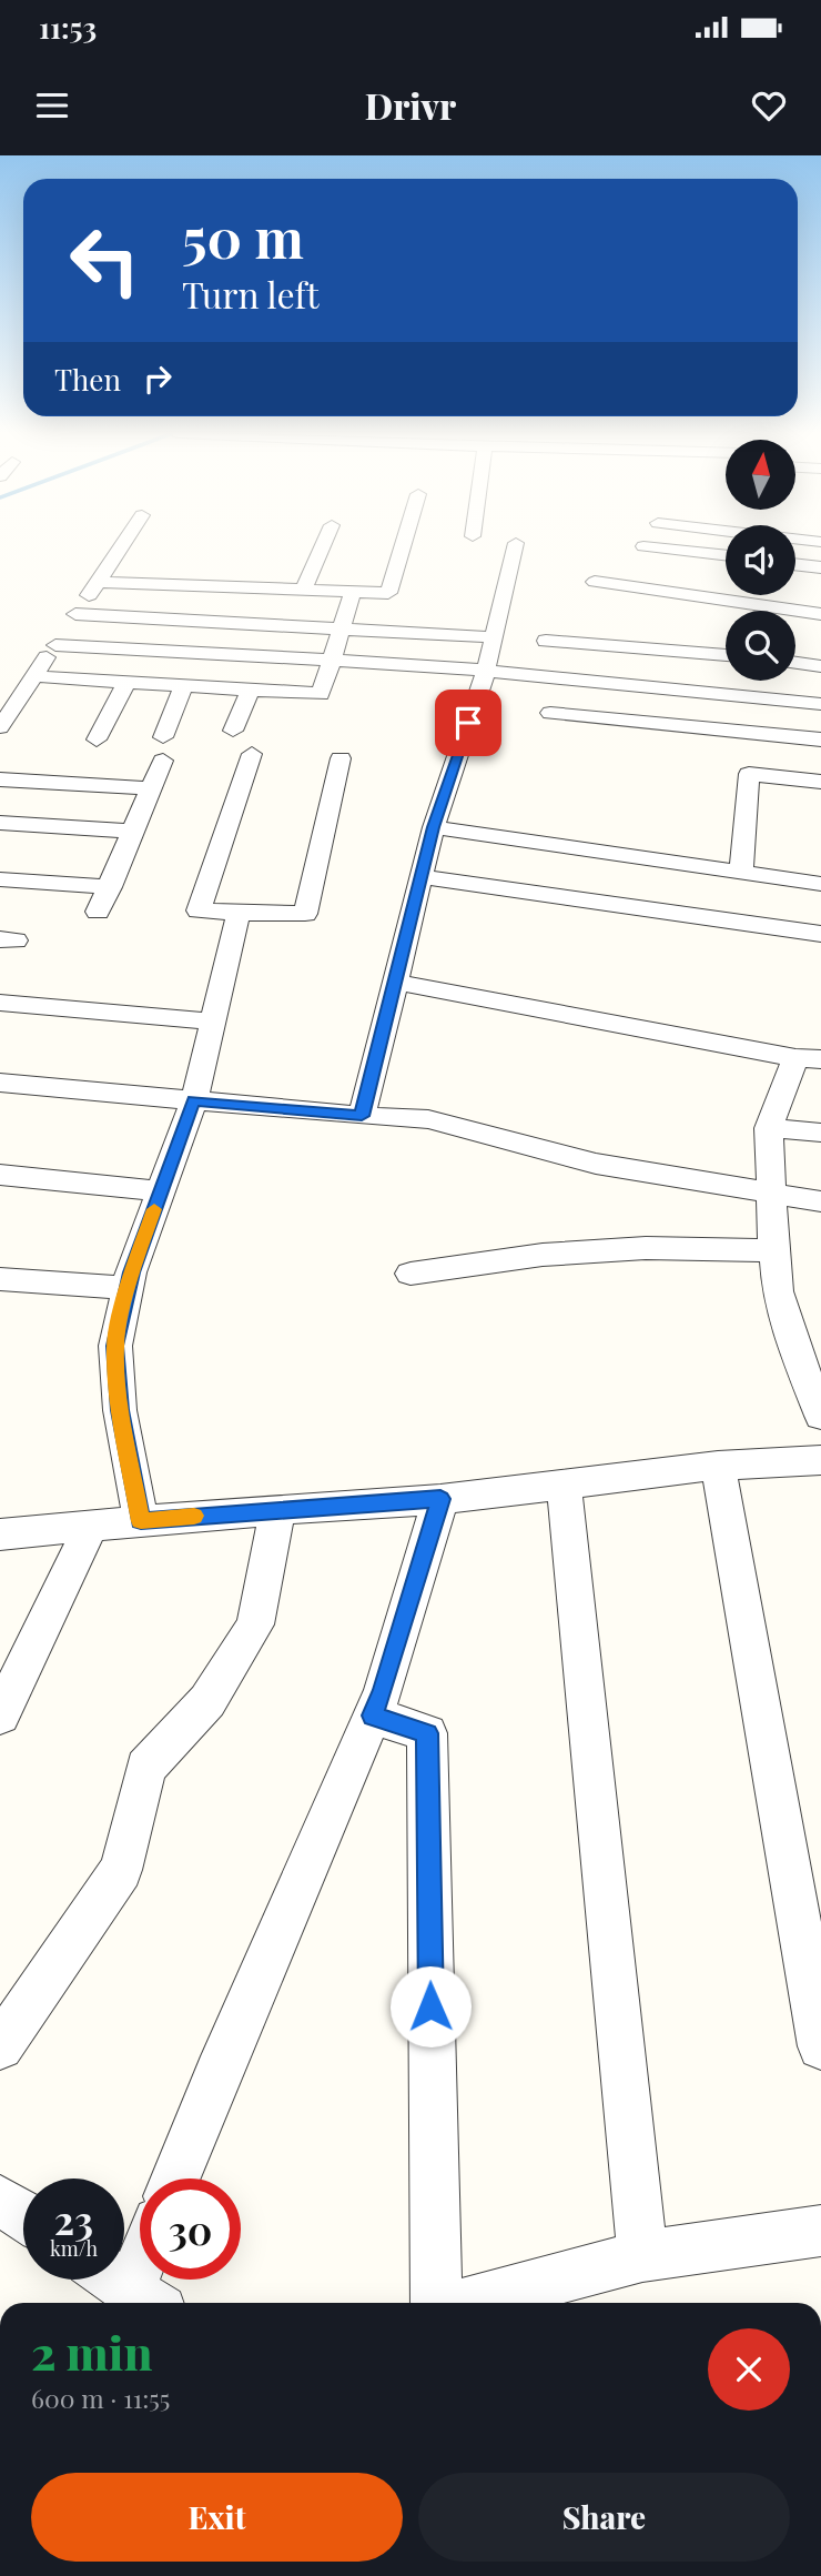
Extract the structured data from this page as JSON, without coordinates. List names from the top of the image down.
{
  "north": "top",
  "page": {
    "status": "11:53",
    "header": "Drivr",
    "turn": ["50 m", "Turn left"],
    "then": "Then",
    "speed": "23 km/h",
    "limit": "30",
    "heading": ["2 min", "600 m · 11:55"],
    "buttons": ["Exit", "Share"]
  }
}
